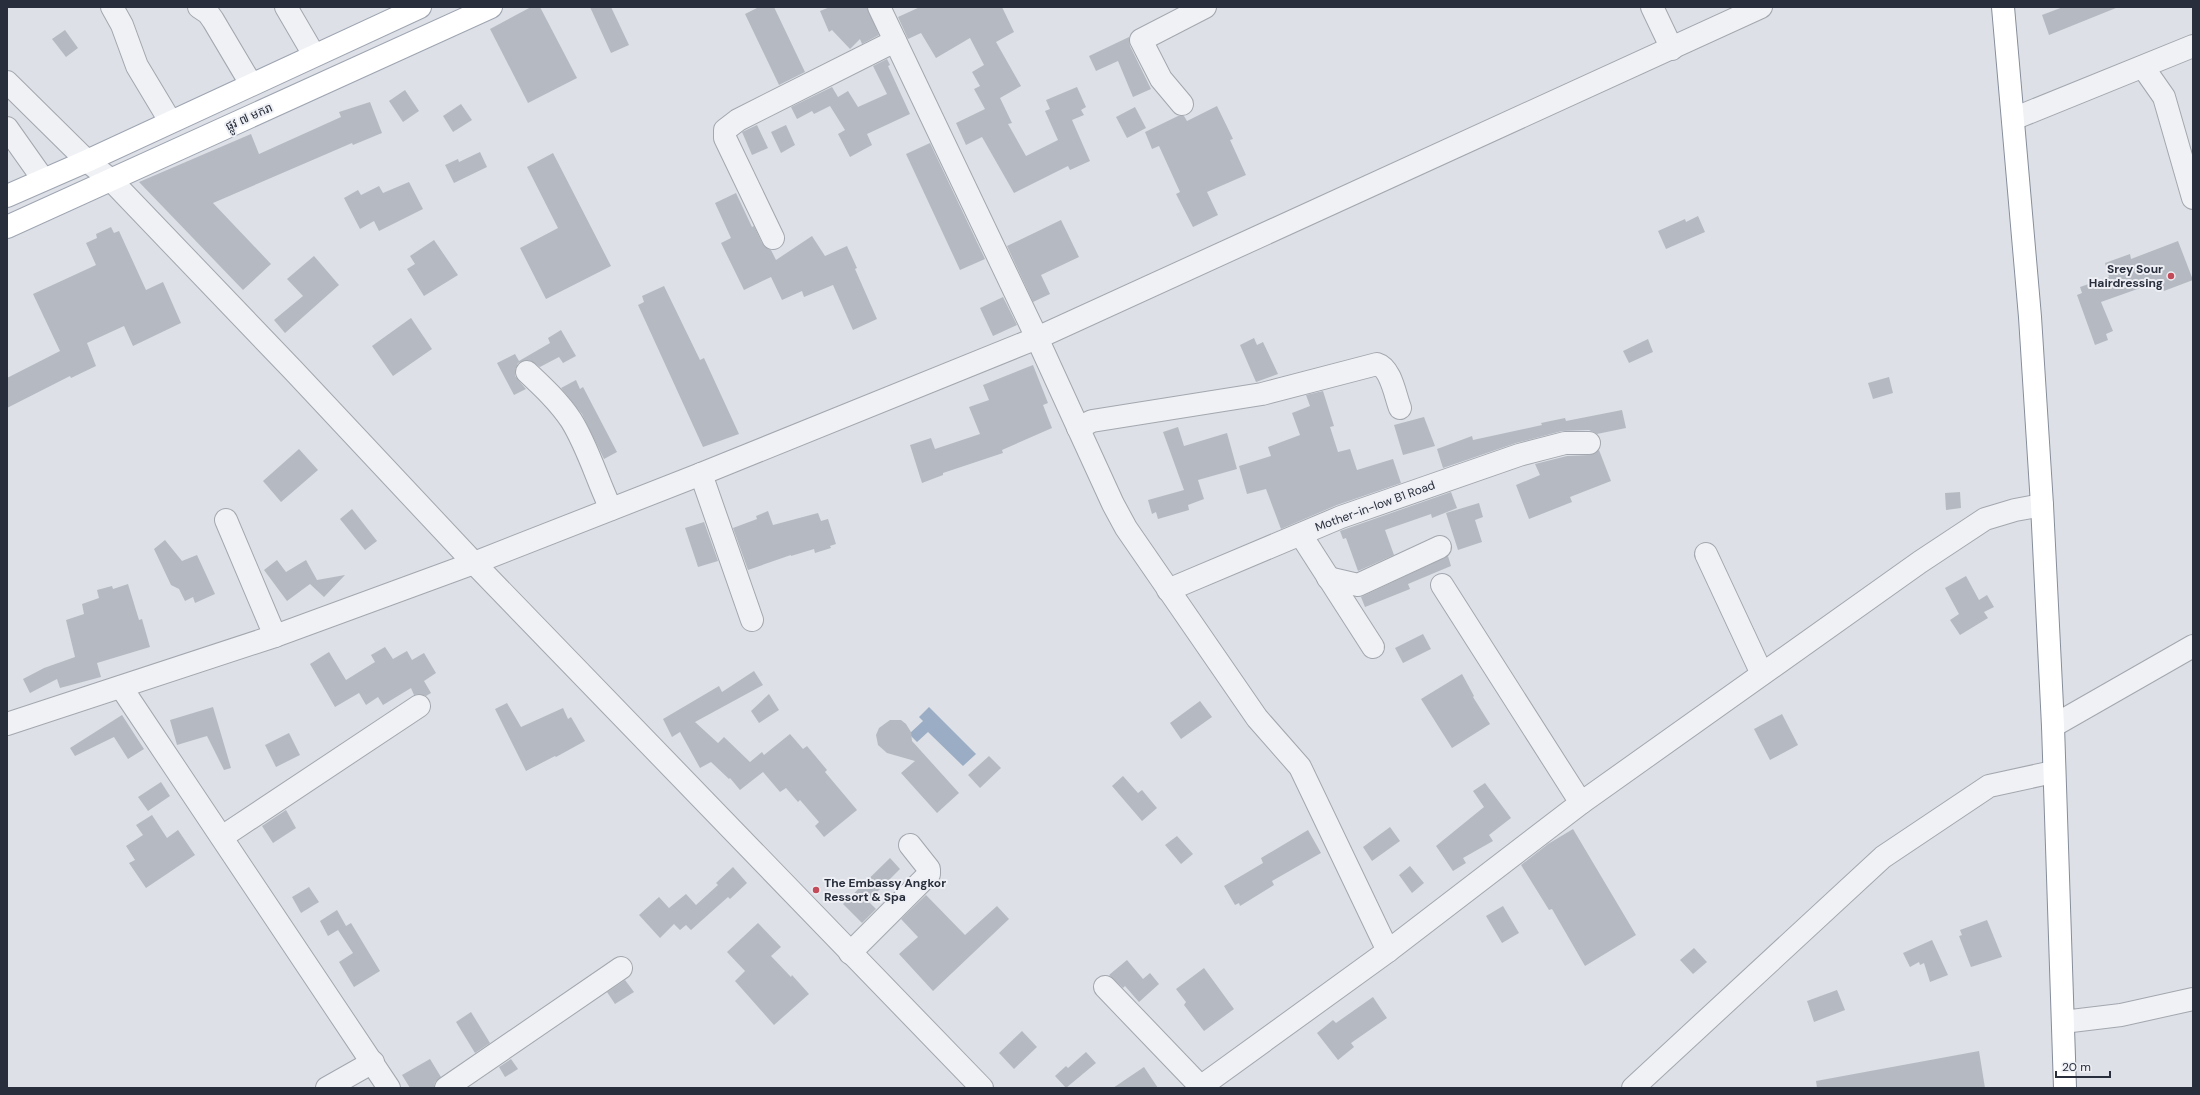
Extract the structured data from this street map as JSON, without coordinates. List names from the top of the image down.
{
  "streets": {
    "main road": ["ផ្លូវ ៧ មករា"],
    "street": ["Mother-in-low B1 Road"]
  },
  "places": ["Srey Sour Hairdressing", "The Embassy Angkor Ressort & Spa"],
  "scale_bar": "20 m"
}
